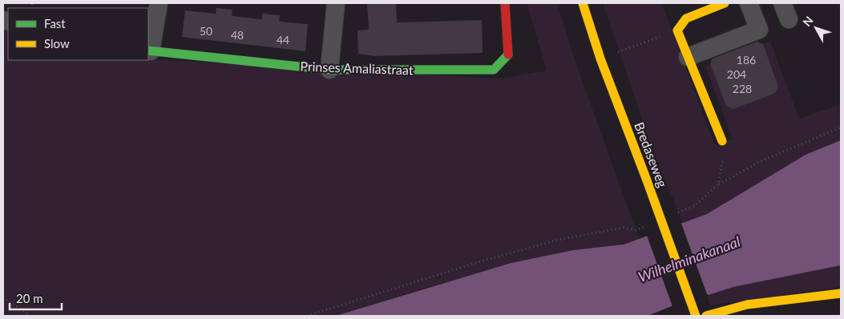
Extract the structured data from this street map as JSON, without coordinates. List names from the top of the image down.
{
  "streets": {
    "street": ["Prinses Amaliastraat", "Bredaseweg"]
  },
  "water": ["Wilhelminakanaal"],
  "house_numbers": [
    "50",
    "48",
    "44",
    "186",
    "204",
    "228"
  ],
  "legend": ["Fast", "Slow"],
  "scale_bar": "20 m",
  "north": "top left"
}
